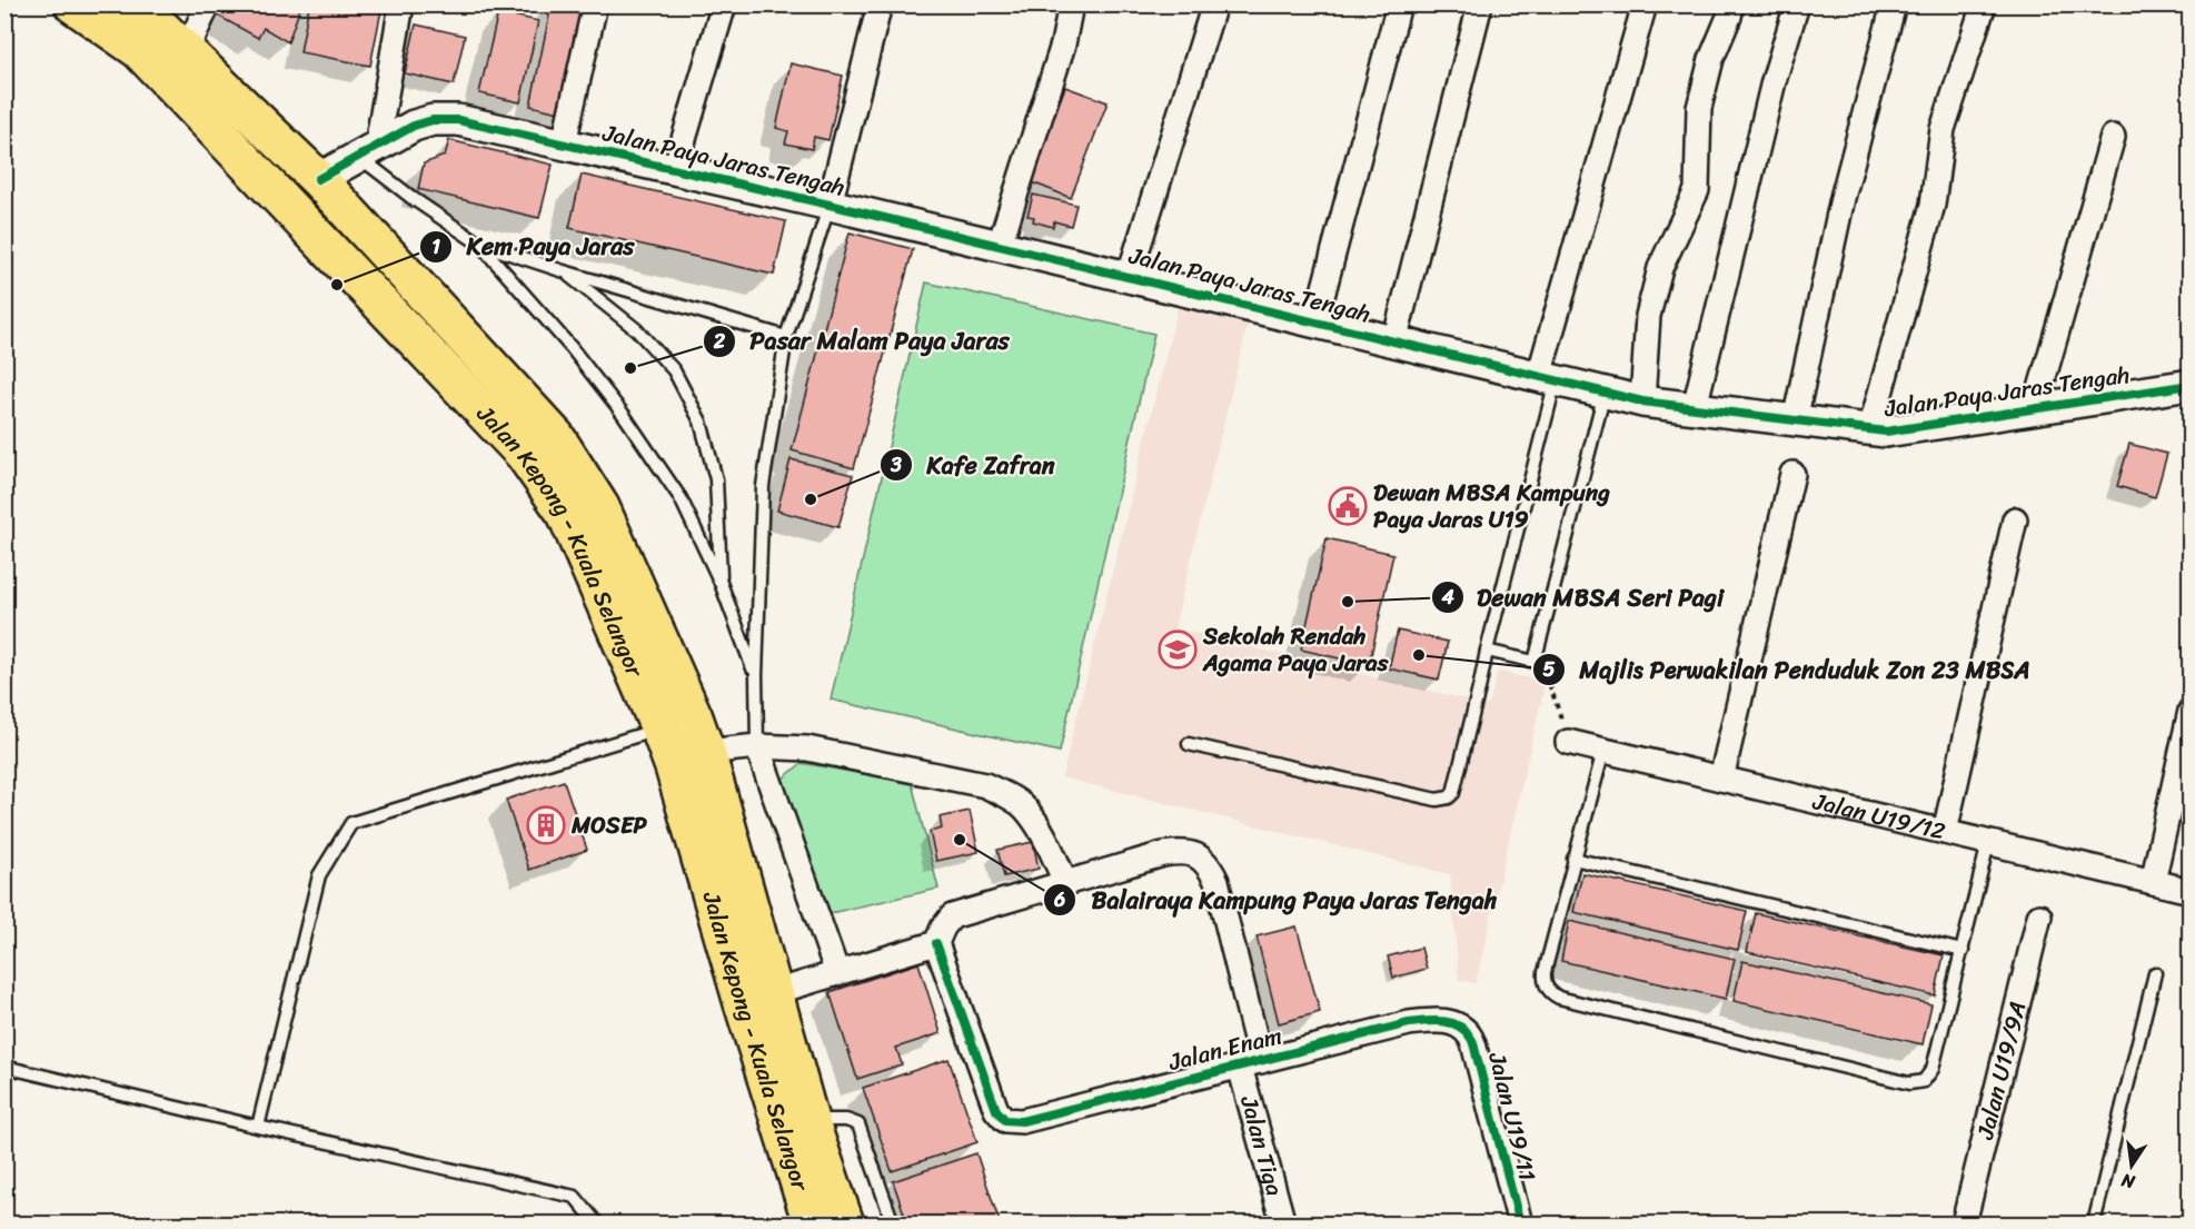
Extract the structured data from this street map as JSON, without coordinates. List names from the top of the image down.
{
  "streets": {
    "highway": ["Jalan Kepong - Kuala Selangor"],
    "street": [
      "Jalan Paya Jaras Tengah",
      "Jalan U19/12",
      "Jalan Enam",
      "Jalan U19/9A",
      "Jalan U19/11",
      "Jalan Tiga"
    ]
  },
  "crossings": [
    ["Jalan Paya Jaras Tengah", "Jalan Kepong - Kuala Selangor"],
    ["Jalan Enam", "Jalan U19/11"],
    ["Jalan Enam", "Jalan Tiga"]
  ],
  "places": {
    "other": [
      "Kem Paya Jaras",
      "Pasar Malam Paya Jaras",
      "Kafe Zafran",
      "Dewan MBSA Seri Pagi",
      "Majlis Perwakilan Penduduk Zon 23 MBSA",
      "Balairaya Kampung Paya Jaras Tengah"
    ],
    "public building": ["Dewan MBSA Kampung Paya Jaras U19"],
    "school or university": ["Sekolah Rendah Agama Paya Jaras"],
    "building": ["MOSEP"]
  },
  "north": "bottom"
}
